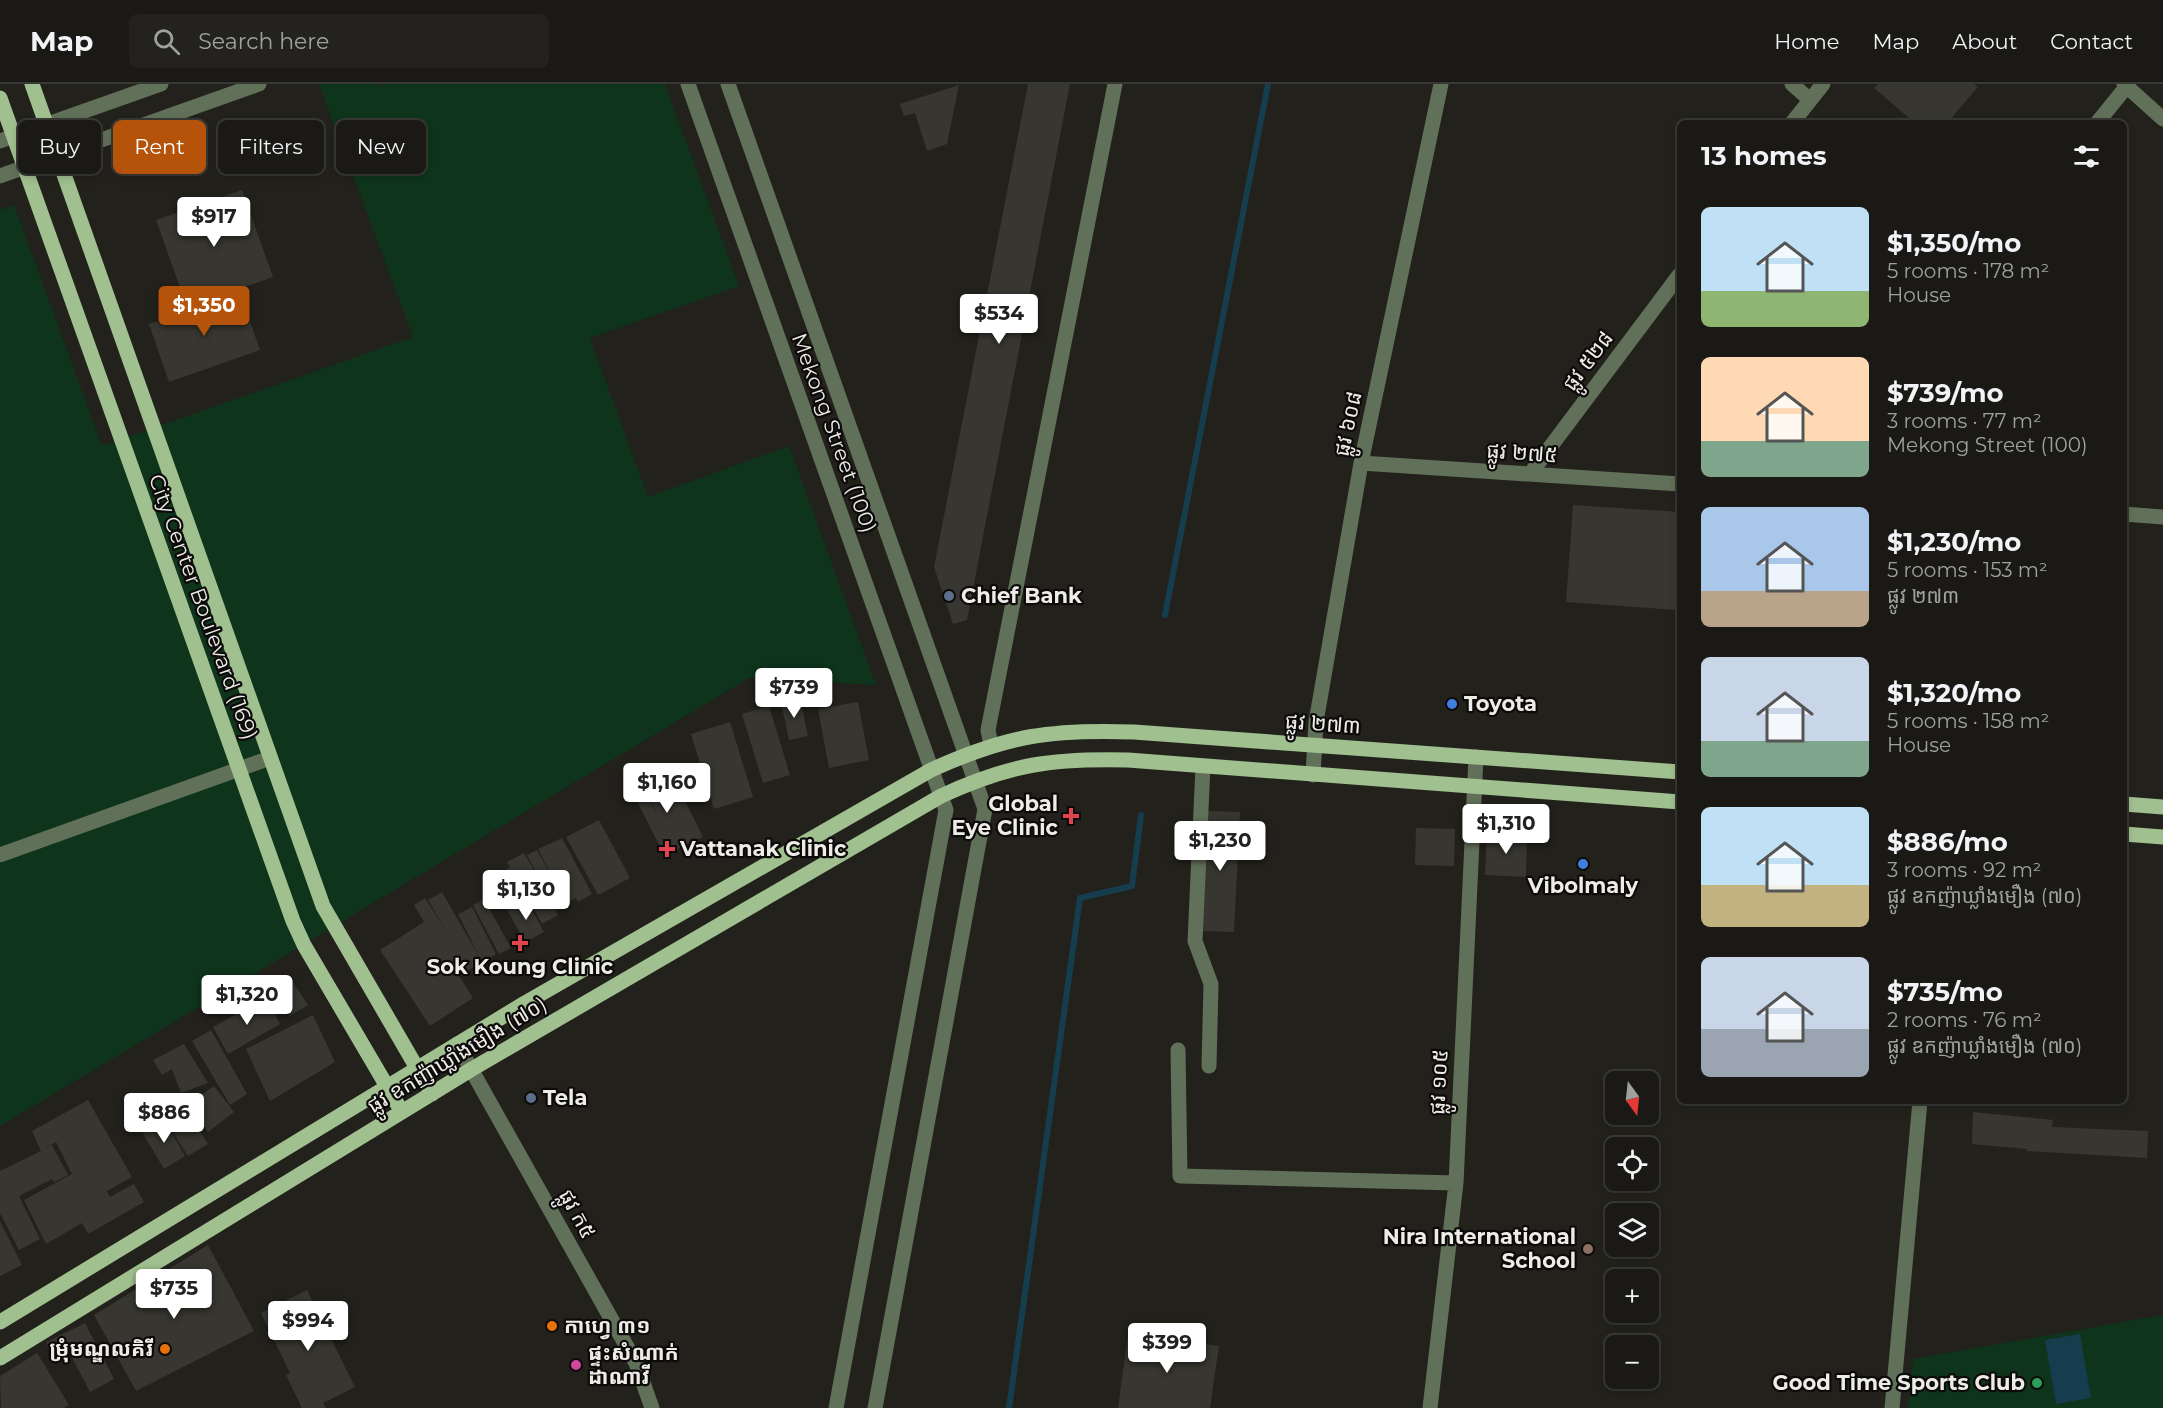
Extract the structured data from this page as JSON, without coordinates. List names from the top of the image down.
{
  "streets": {
    "main road": ["City Center Boulevard (169)", "ផ្លូវ ២៧៣", "ផ្លូវ ឧកញ៉ាឃ្លាំងមឿង (៧០)"],
    "street": [
      "ផ្លូវ ៥២៨",
      "ផ្លូវ ៦០៨",
      "Mekong Street (100)",
      "ផ្លូវ ២៧៥",
      "ផ្លូវ ១០៥",
      "ផ្លូវ ក៥"
    ]
  },
  "crossings": [
    ["ផ្លូវ ៥២៨", "ផ្លូវ ២៧៥"],
    ["ផ្លូវ ៦០៨", "ផ្លូវ ២៧៥"],
    ["ផ្លូវ ៦០៨", "ផ្លូវ ២៧៣"],
    ["Mekong Street (100)", "ផ្លូវ ២៧៣"],
    ["Mekong Street (100)", "ផ្លូវ ឧកញ៉ាឃ្លាំងមឿង (៧០)"],
    ["City Center Boulevard (169)", "ផ្លូវ ឧកញ៉ាឃ្លាំងមឿង (៧០)"],
    ["ផ្លូវ ២៧៣", "ផ្លូវ ឧកញ៉ាឃ្លាំងមឿង (៧០)"],
    ["ផ្លូវ ២៧៣", "ផ្លូវ ១០៥"],
    ["ផ្លូវ ឧកញ៉ាឃ្លាំងមឿង (៧០)", "ផ្លូវ ក៥"]
  ],
  "places": {
    "other": [
      "Chief Bank",
      "Toyota",
      "Vibolmaly",
      "Tela",
      "Nira International School",
      "កាហ្វេ ៣១",
      "ម្រុំមណ្ឌលគិរី",
      "ផ្ទះសំណាក់ ដាណាវី",
      "Good Time Sports Club"
    ],
    "health": ["Global Eye Clinic", "Vattanak Clinic", "Sok Koung Clinic"]
  },
  "north": "bottom",
  "page": {
    "header": "Map",
    "search": "Search here",
    "nav": [
      "Home",
      "Map",
      "About",
      "Contact"
    ],
    "chip": [
      "Buy",
      "Rent",
      "Filters",
      "New"
    ],
    "heading": "13 homes",
    "list": [
      {
        "name": "$1,350/mo",
        "note": "5 rooms · 178 m² · House"
      },
      {
        "name": "$739/mo",
        "note": "3 rooms · 77 m² · Mekong Street (100)"
      },
      {
        "name": "$1,230/mo",
        "note": "5 rooms · 153 m² · ផ្លូវ ២៧៣"
      },
      {
        "name": "$1,320/mo",
        "note": "5 rooms · 158 m² · House"
      },
      {
        "name": "$886/mo",
        "note": "3 rooms · 92 m² · ផ្លូវ ឧកញ៉ាឃ្លាំងមឿង (៧០)"
      },
      {
        "name": "$735/mo",
        "note": "2 rooms · 76 m² · ផ្លូវ ឧកញ៉ាឃ្លាំងមឿង (៧០)"
      }
    ],
    "price": [
      "$917",
      "$1,350",
      "$534",
      "$739",
      "$1,160",
      "$1,310",
      "$1,230",
      "$1,130",
      "$1,320",
      "$886",
      "$735",
      "$994",
      "$399"
    ],
    "map_buttons": ["+", "−"]
  }
}
